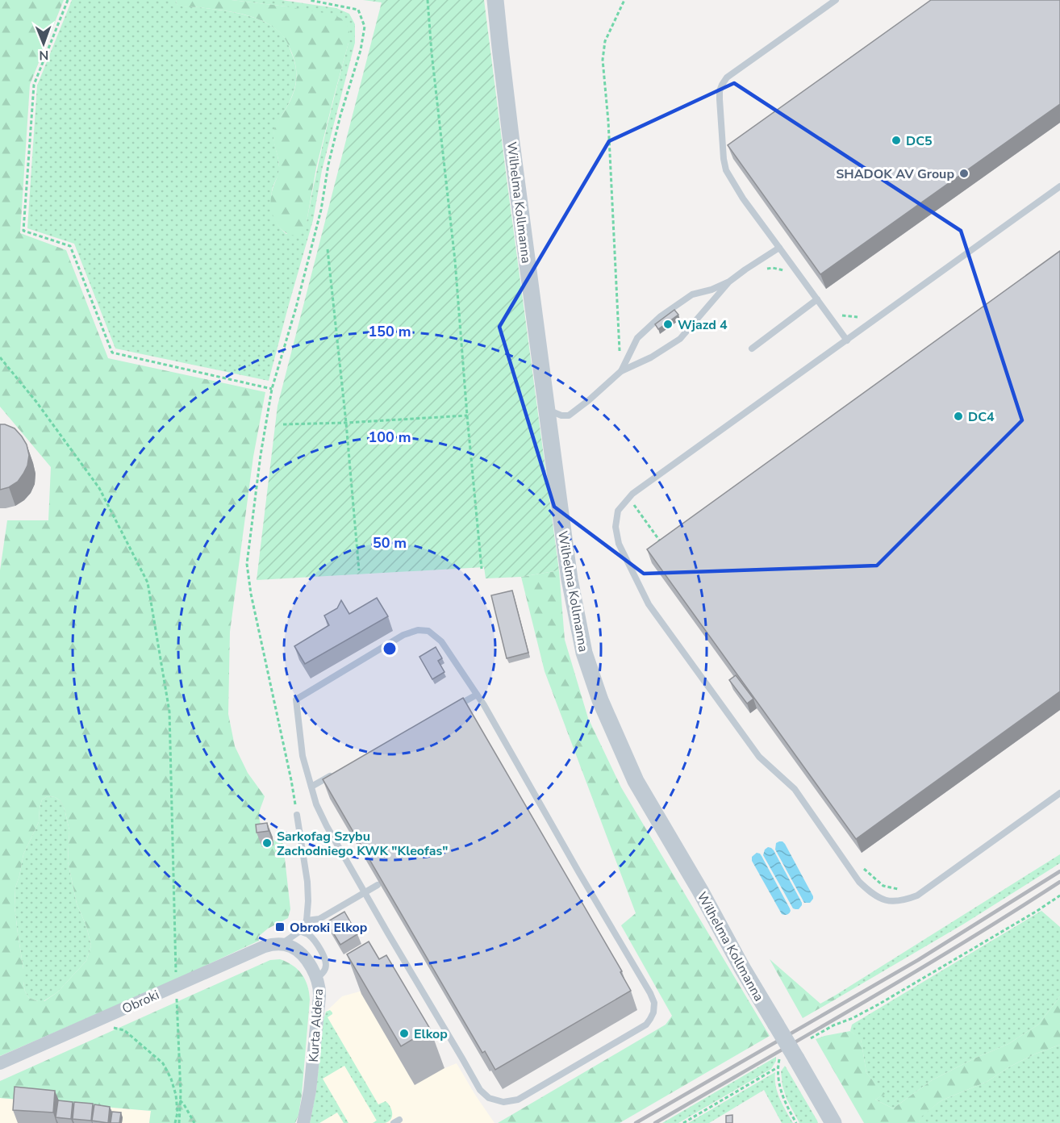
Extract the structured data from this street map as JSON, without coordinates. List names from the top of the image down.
{
  "streets": {
    "street": ["Wilhelma Kollmanna", "Obroki", "Kurta Aldera"]
  },
  "crossings": [
    ["Obroki", "Kurta Aldera"]
  ],
  "places": {
    "other": [
      "DC5",
      "SHADOK AV Group",
      "Wjazd 4",
      "DC4",
      "Sarkofag Szybu Zachodniego KWK \"Kleofas\"",
      "Elkop"
    ],
    "transit": ["Obroki Elkop"]
  },
  "north": "bottom",
  "rings": ["150 m", "100 m", "50 m"]
}
